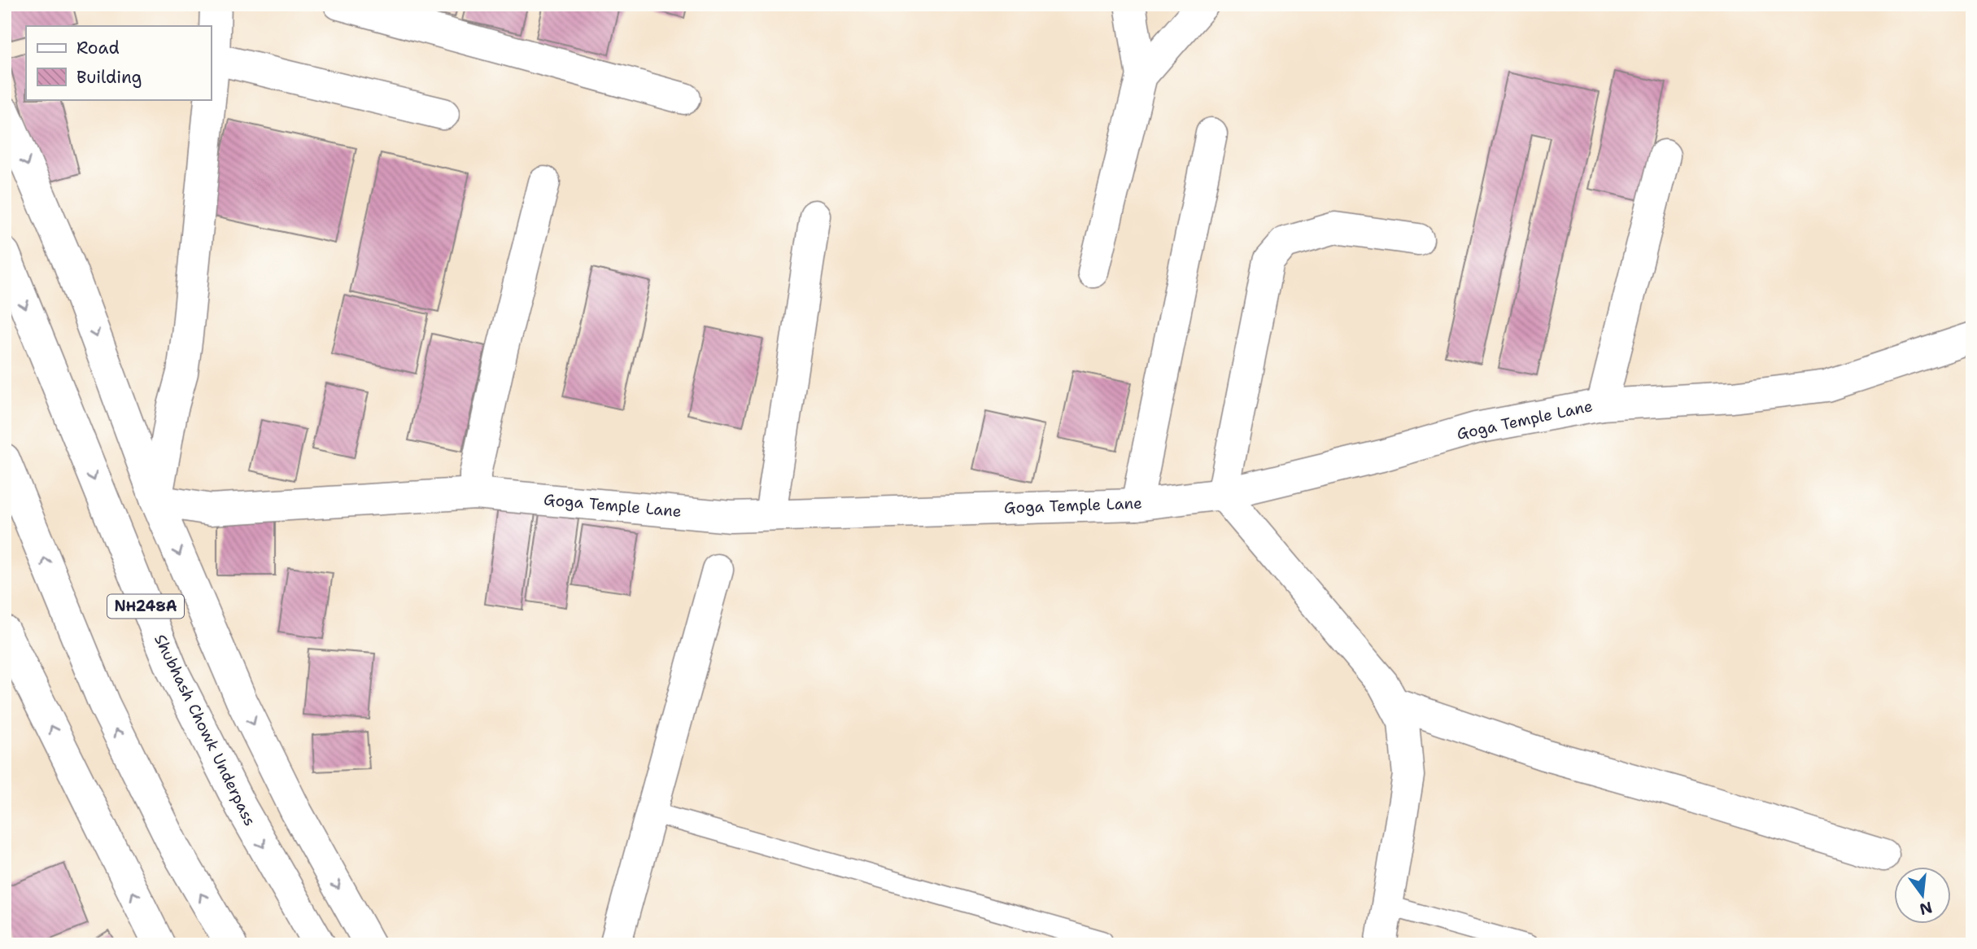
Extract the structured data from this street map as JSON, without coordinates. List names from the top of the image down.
{
  "streets": {
    "main road": ["Goga Temple Lane", "NH248A", "Shubhash Chowk Underpass"]
  },
  "legend": ["Road", "Building"],
  "north": "bottom"
}
